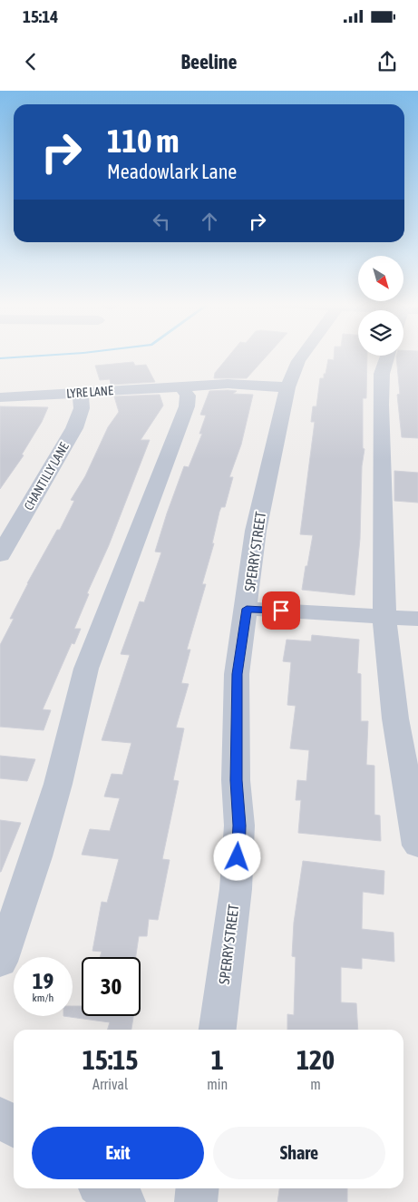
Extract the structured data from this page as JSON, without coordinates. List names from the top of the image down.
{
  "streets": {
    "street": ["LYRE LANE", "CHANTILLY LANE", "SPERRY STREET"]
  },
  "crossings": [
    ["LYRE LANE", "CHANTILLY LANE"],
    ["LYRE LANE", "SPERRY STREET"]
  ],
  "north": "bottom right",
  "page": {
    "status": "15:14",
    "header": "Beeline",
    "turn": ["110 m", "Meadowlark Lane"],
    "speed": "19 km/h",
    "limit": "30",
    "eta": [
      "15:15",
      "Arrival",
      "1",
      "min",
      "120",
      "m"
    ],
    "buttons": ["Exit", "Share"]
  }
}
